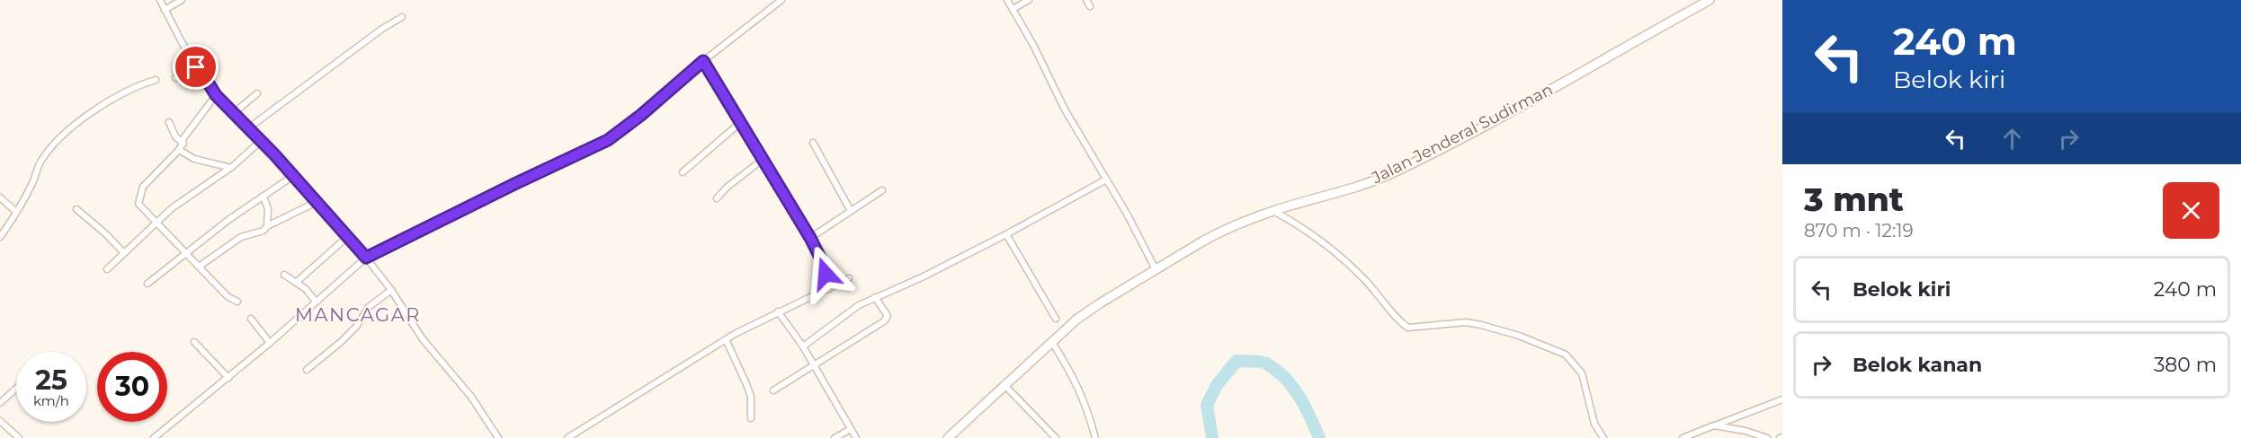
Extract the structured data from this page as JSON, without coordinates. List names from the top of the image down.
{
  "streets": {
    "main road": ["Jalan Jenderal Sudirman"]
  },
  "districts": ["MANCAGAR"],
  "page": {
    "turn": ["240 m", "Belok kiri"],
    "heading": ["3 mnt", "870 m · 12:19"],
    "list": [
      {
        "name": "Belok kiri",
        "value": "240 m"
      },
      {
        "name": "Belok kanan",
        "value": "380 m"
      }
    ],
    "speed": "25 km/h",
    "limit": "30"
  }
}
